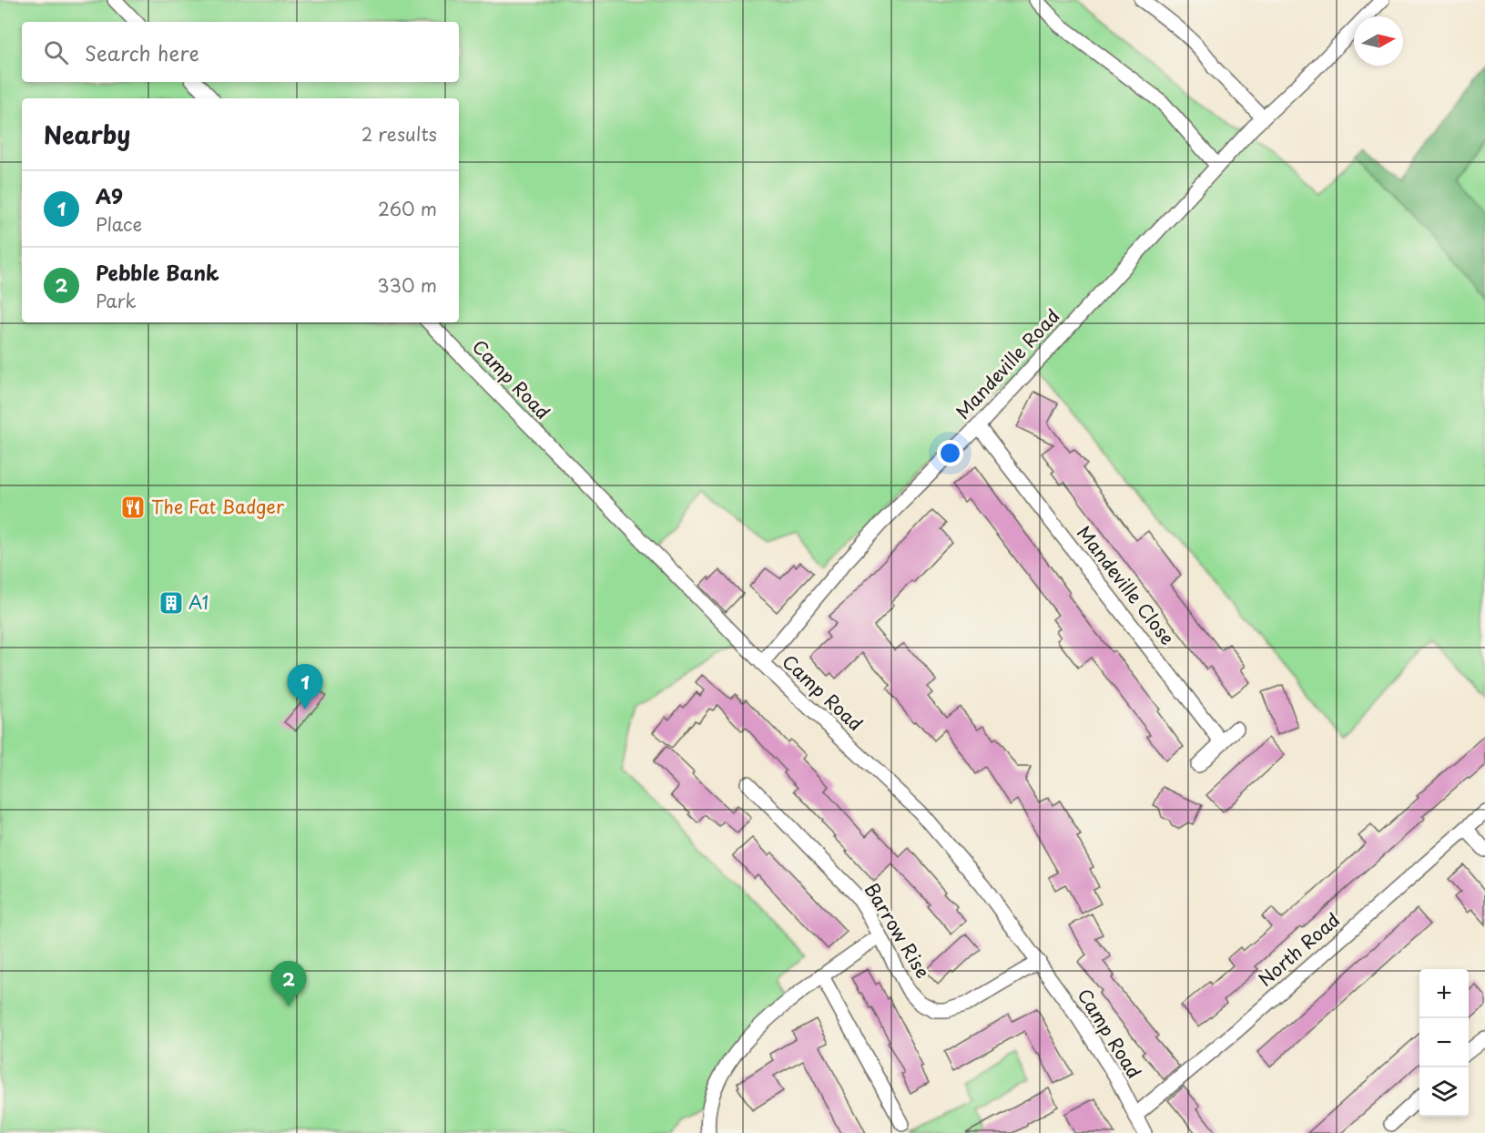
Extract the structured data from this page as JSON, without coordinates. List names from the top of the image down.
{
  "streets": {
    "street": [
      "Mandeville Road",
      "Camp Road",
      "Mandeville Close",
      "Barrow Rise",
      "North Road"
    ]
  },
  "crossings": [
    ["Mandeville Road", "Camp Road"],
    ["Mandeville Road", "Mandeville Close"],
    ["Camp Road", "Barrow Rise"],
    ["Camp Road", "North Road"]
  ],
  "places": {
    "restaurant": ["The Fat Badger"],
    "building": ["A1"]
  },
  "north": "right",
  "page": {
    "search": "Search here",
    "heading": ["Nearby", "2 results"],
    "list": [
      {
        "mark": "1",
        "name": "A9",
        "note": "Place",
        "value": "260 m"
      },
      {
        "mark": "2",
        "name": "Pebble Bank",
        "note": "Park",
        "value": "330 m"
      }
    ],
    "pins": ["1", "2"],
    "map_buttons": ["+", "−"]
  }
}
